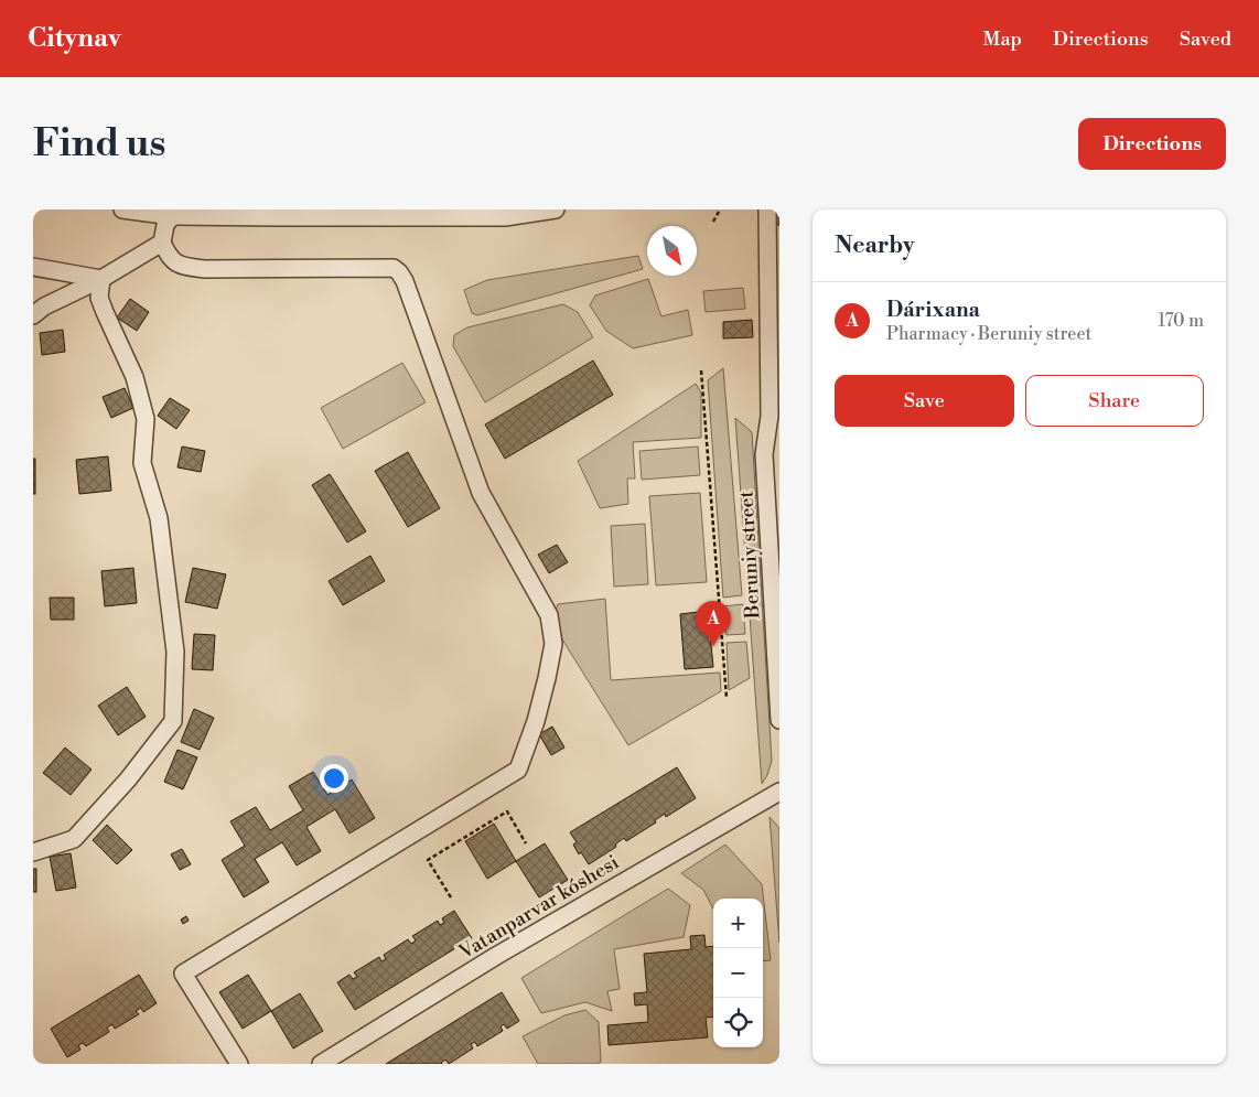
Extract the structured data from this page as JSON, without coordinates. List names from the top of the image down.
{
  "streets": {
    "street": ["Beruniy street", "Vatanparvar kóshesi"]
  },
  "north": "bottom right",
  "page": {
    "header": "Citynav",
    "nav": ["Map", "Directions", "Saved"],
    "buttons": [
      "Directions",
      ["Save", "Share"]
    ],
    "title": "Find us",
    "heading": "Nearby",
    "list": [
      {
        "mark": "A",
        "name": "Dárixana",
        "note": "Pharmacy · Beruniy street",
        "value": "170 m"
      }
    ],
    "pins": "A",
    "map_buttons": ["+", "−"]
  }
}
